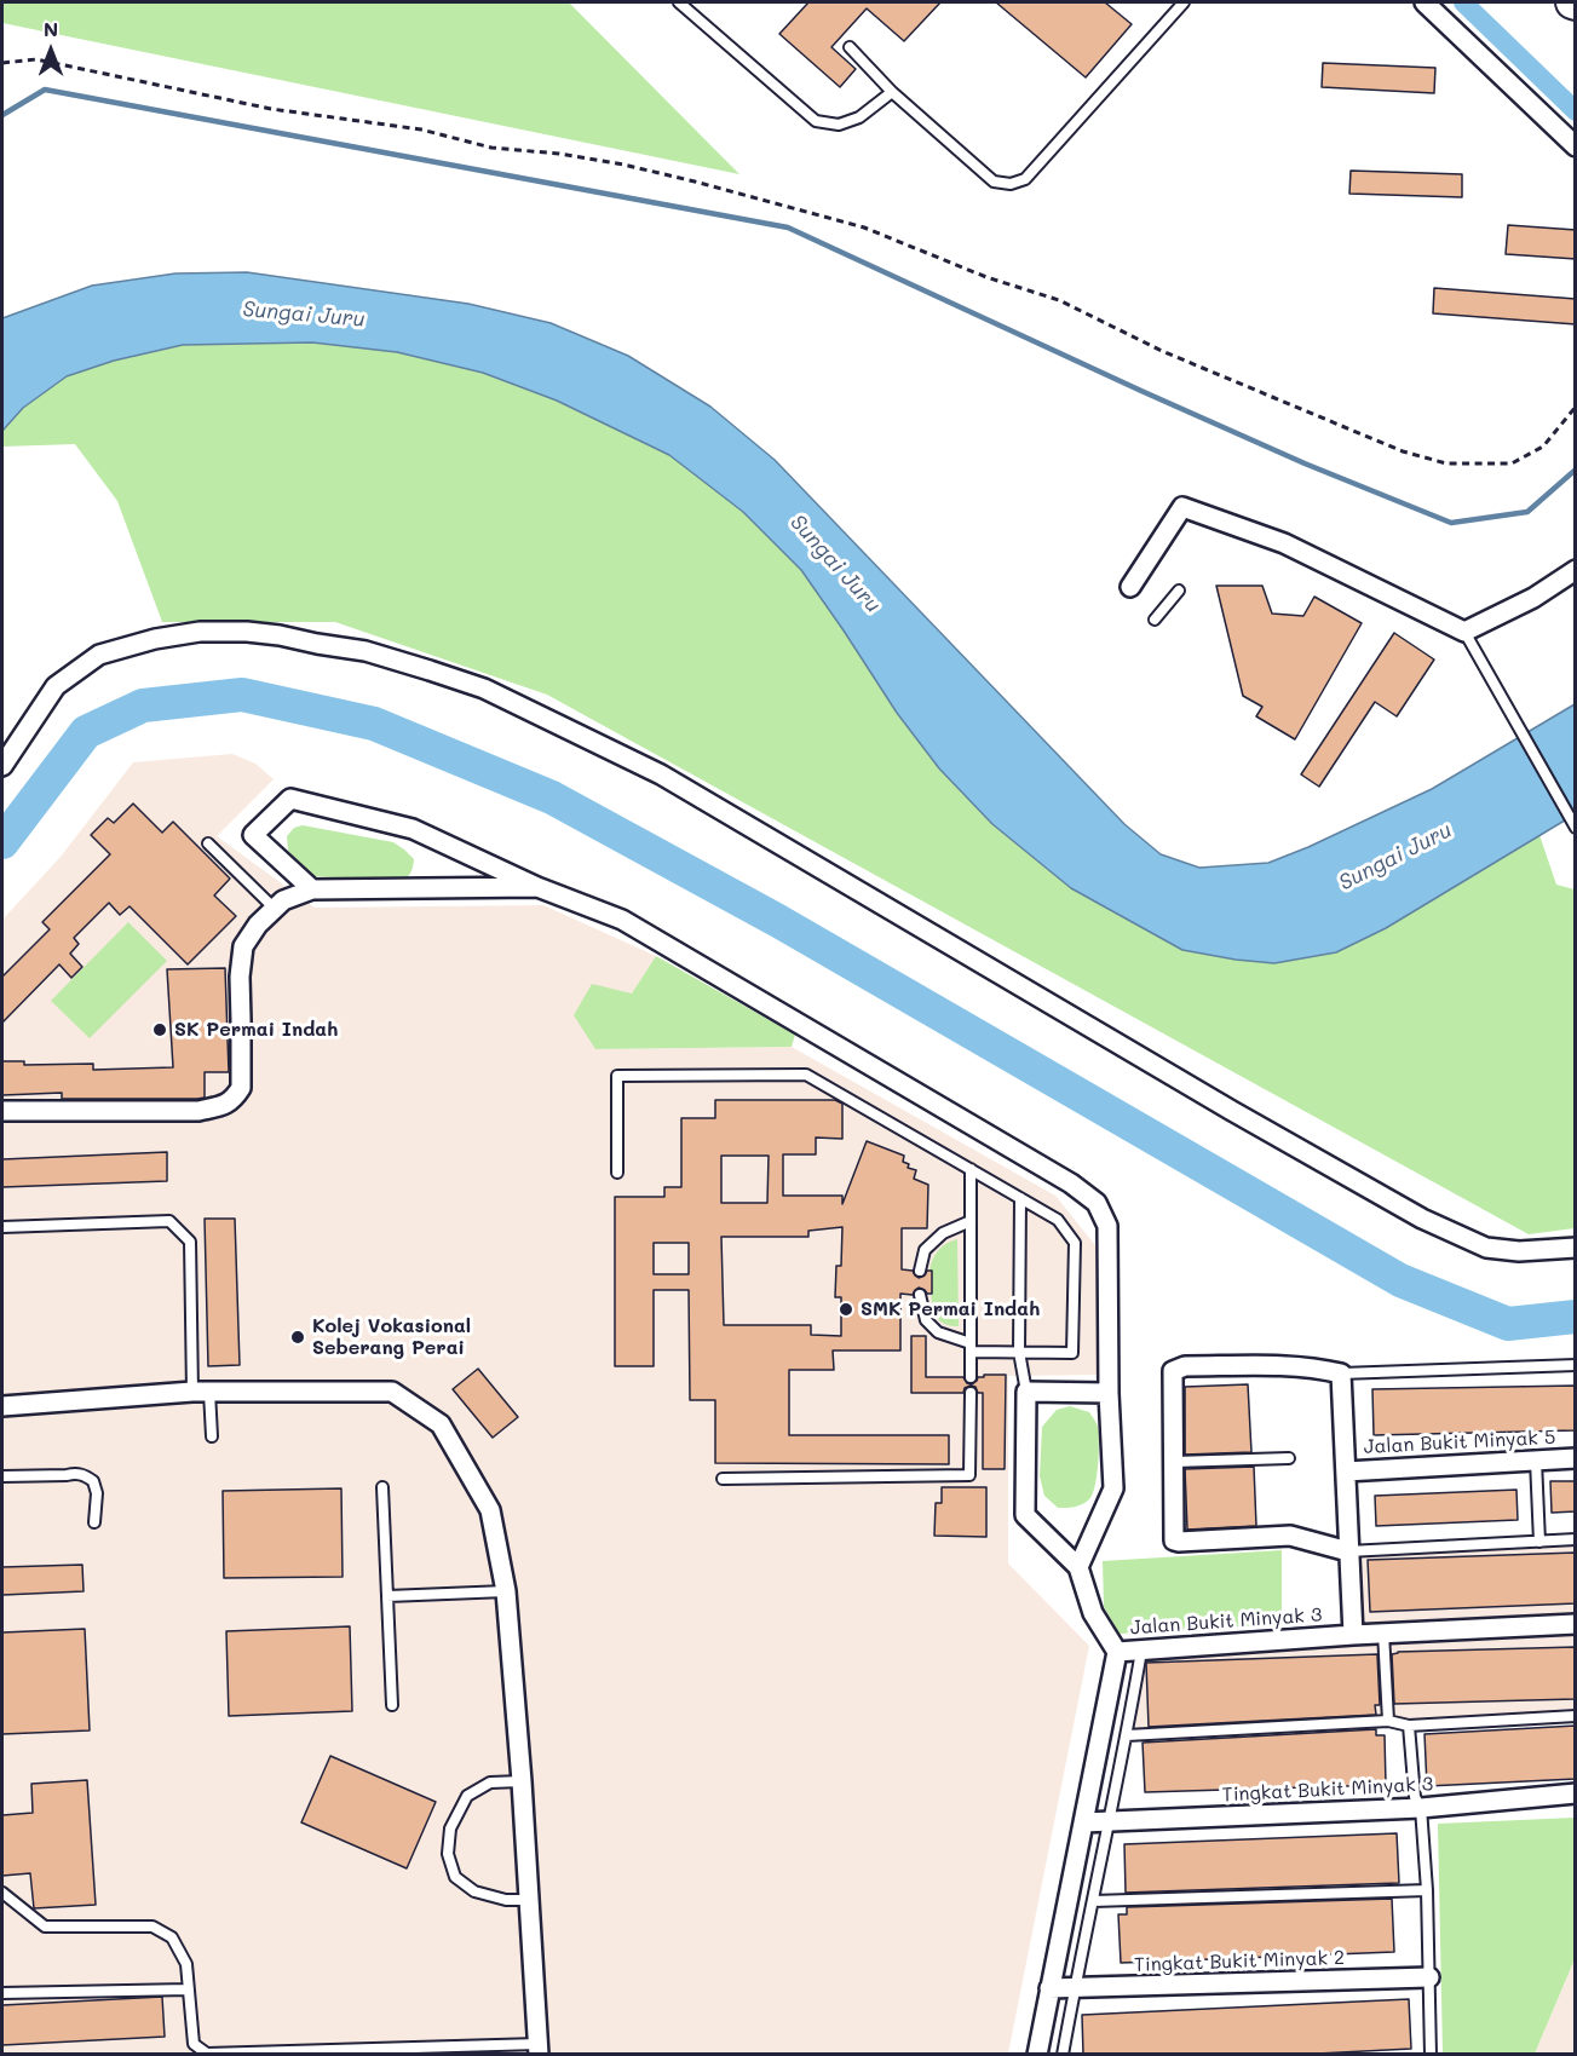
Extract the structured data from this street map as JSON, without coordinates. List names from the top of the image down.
{
  "streets": {
    "street": [
      "Jalan Bukit Minyak 5",
      "Jalan Bukit Minyak 3",
      "Tingkat Bukit Minyak 3",
      "Tingkat Bukit Minyak 2"
    ]
  },
  "crossings": [
    ["Jalan Bukit Minyak 3", "Tingkat Bukit Minyak 3"],
    ["Jalan Bukit Minyak 3", "Tingkat Bukit Minyak 2"]
  ],
  "water": ["Sungai Juru"],
  "places": ["SK Permai Indah", "SMK Permai Indah", "Kolej Vokasional Seberang Perai"],
  "north": "top"
}
